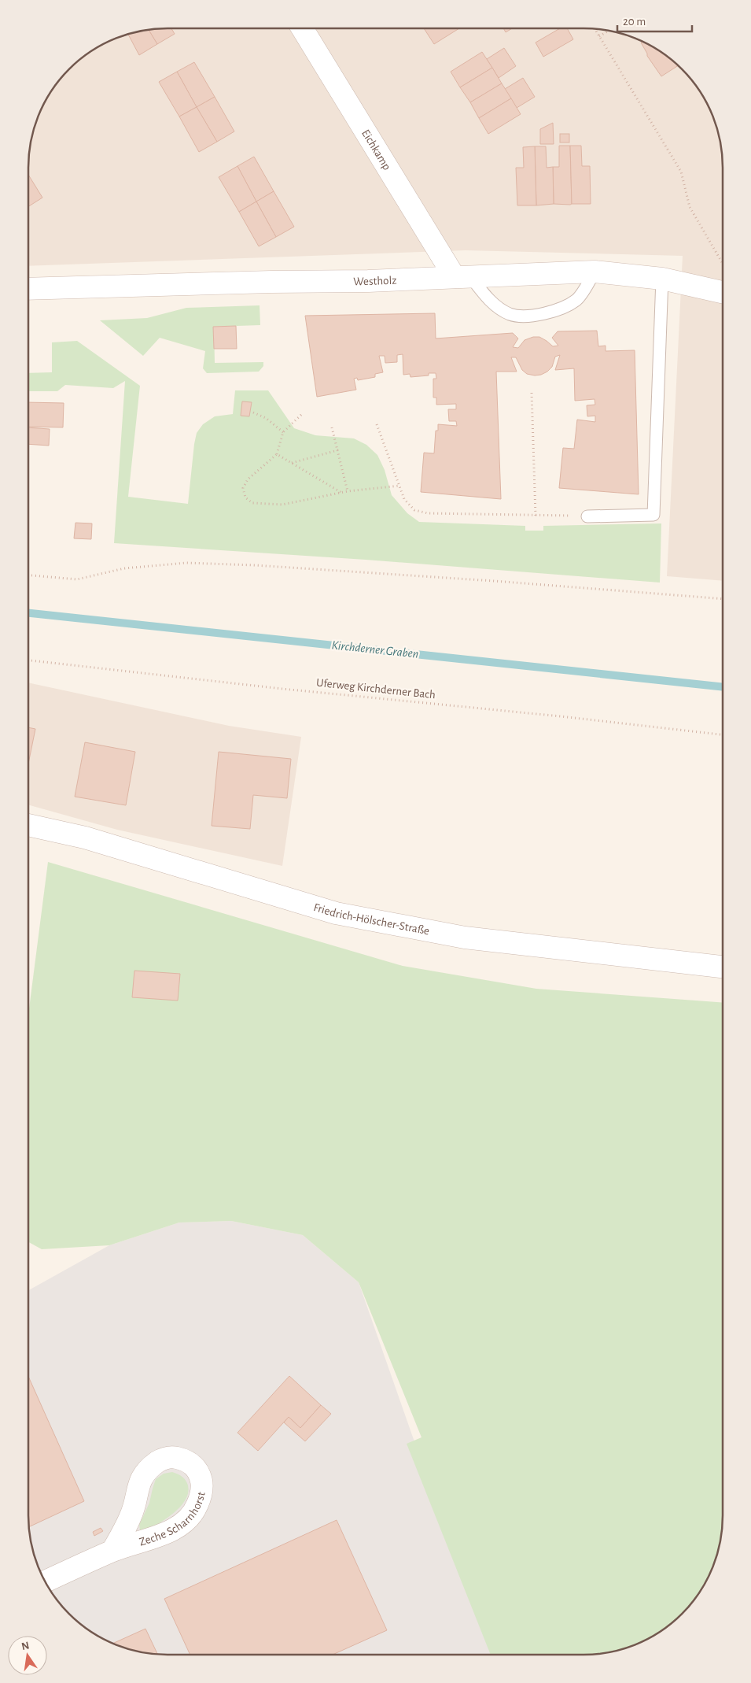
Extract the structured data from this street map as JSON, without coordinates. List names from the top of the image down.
{
  "streets": {
    "street": [
      "Eichkamp",
      "Westholz",
      "Friedrich-Hölscher-Straße",
      "Zeche Scharnhorst"
    ],
    "path": ["Uferweg Kirchderner Bach"]
  },
  "crossings": [
    ["Eichkamp", "Westholz"]
  ],
  "water": ["Kirchderner Graben"],
  "scale_bar": "20 m",
  "north": "top"
}
